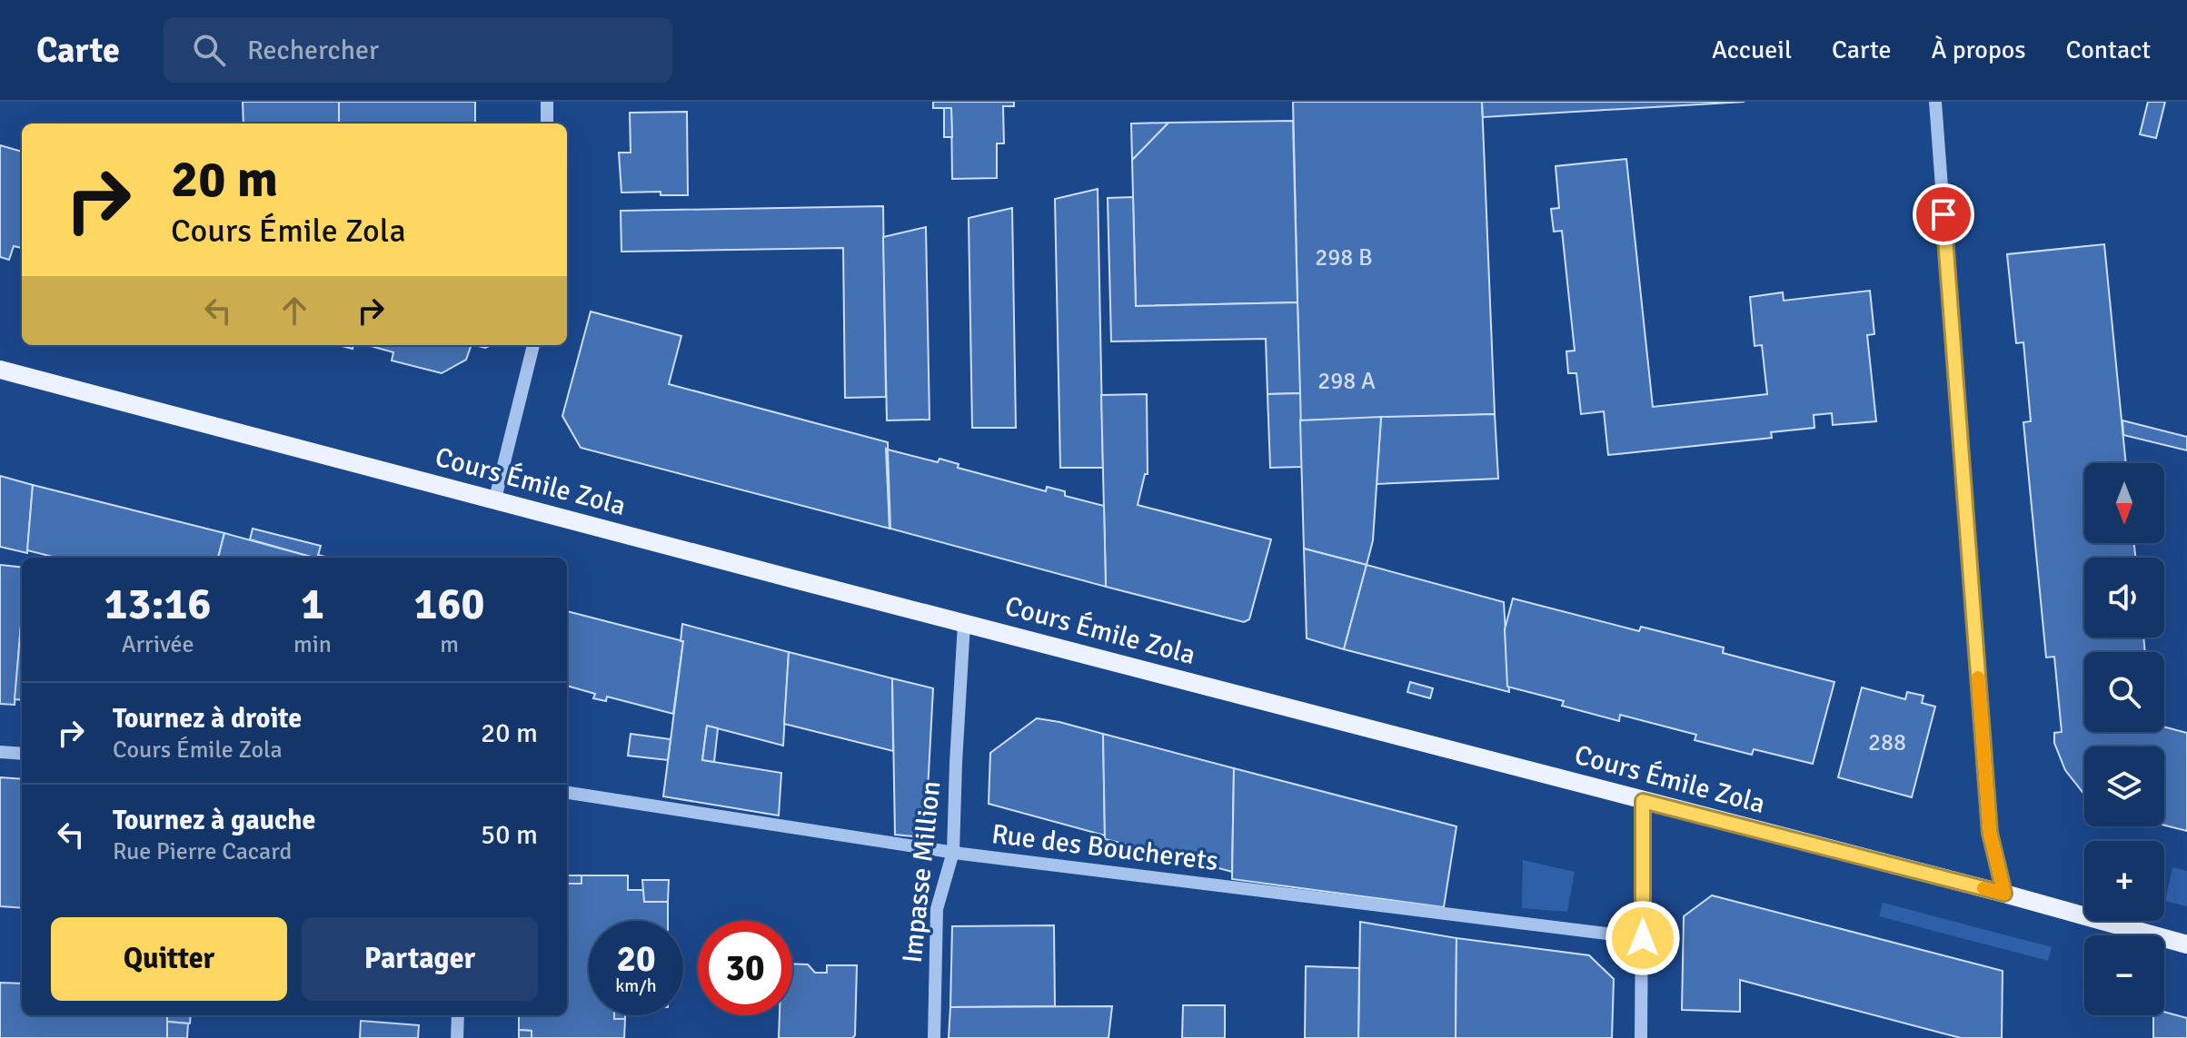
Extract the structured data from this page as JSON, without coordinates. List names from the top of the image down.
{
  "streets": {
    "main road": ["Cours Émile Zola"],
    "street": ["Rue des Boucherets", "Impasse Million"]
  },
  "crossings": [
    ["Cours Émile Zola", "Impasse Million"],
    ["Rue des Boucherets", "Impasse Million"]
  ],
  "house_numbers": ["298 B", "298 A", "288"],
  "north": "bottom",
  "page": {
    "header": "Carte",
    "search": "Rechercher",
    "nav": [
      "Accueil",
      "Carte",
      "À propos",
      "Contact"
    ],
    "turn": ["20 m", "Cours Émile Zola"],
    "map_buttons": ["+", "−"],
    "eta": [
      "13:16",
      "Arrivée",
      "1",
      "min",
      "160",
      "m"
    ],
    "list": [
      {
        "name": "Tournez à droite",
        "note": "Cours Émile Zola",
        "value": "20 m"
      },
      {
        "name": "Tournez à gauche",
        "note": "Rue Pierre Cacard",
        "value": "50 m"
      }
    ],
    "buttons": ["Quitter", "Partager"],
    "speed": "20 km/h",
    "limit": "30"
  }
}
